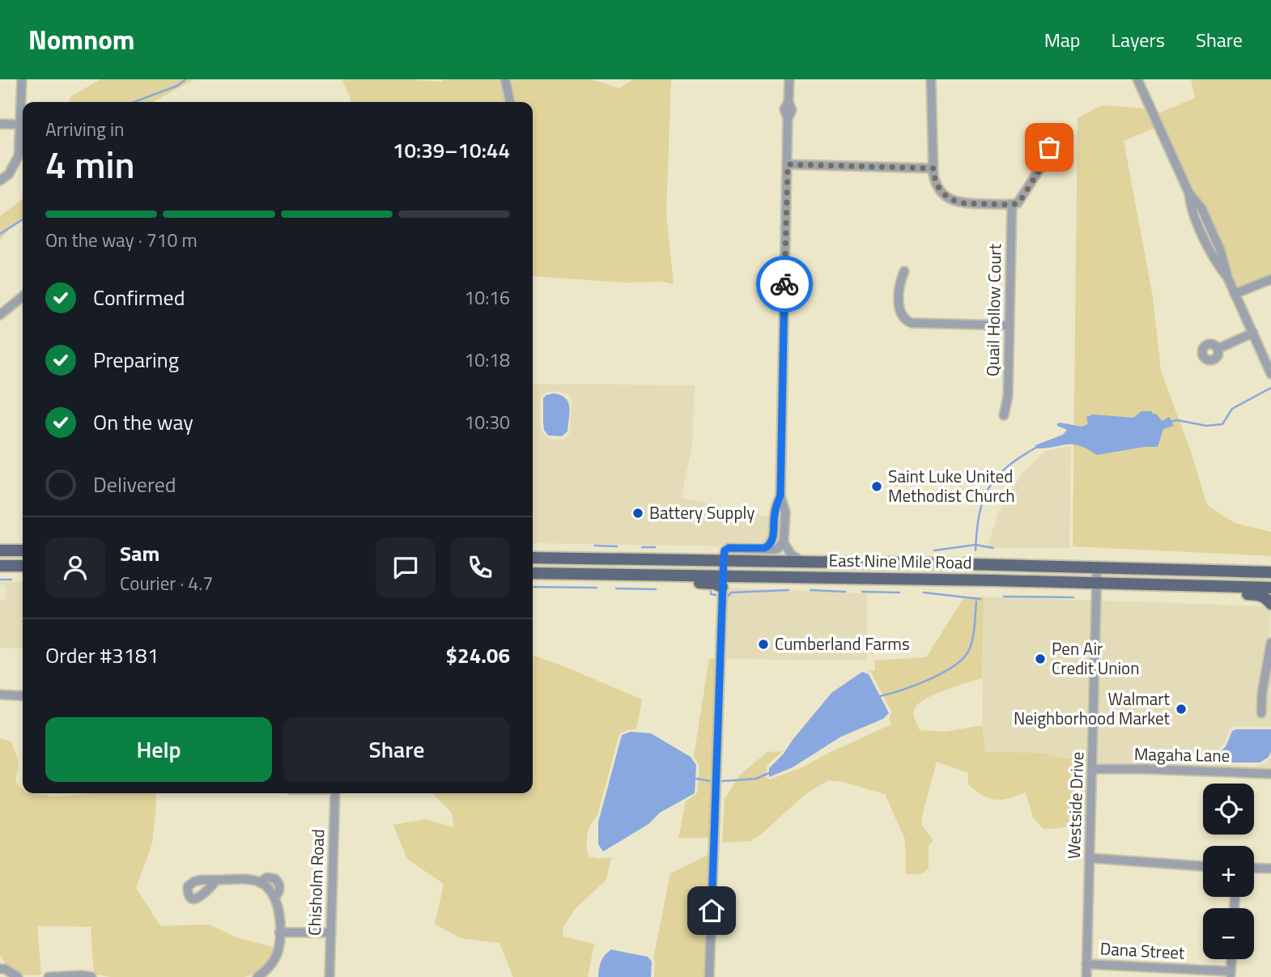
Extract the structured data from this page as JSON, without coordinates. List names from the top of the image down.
{
  "streets": {
    "main road": ["East Nine Mile Road"],
    "street": [
      "Quail Hollow Court",
      "Magaha Lane",
      "Westside Drive",
      "Chisholm Road",
      "Dana Street"
    ]
  },
  "crossings": [
    ["East Nine Mile Road", "Westside Drive"],
    ["Magaha Lane", "Westside Drive"],
    ["Westside Drive", "Dana Street"]
  ],
  "places": [
    "Saint Luke United Methodist Church",
    "Battery Supply",
    "Cumberland Farms",
    "Pen Air Credit Union",
    "Walmart Neighborhood Market"
  ],
  "page": {
    "header": "Nomnom",
    "nav": ["Map", "Layers", "Share"],
    "heading": ["4 min", "Arriving in", "10:39–10:44"],
    "panel": [
      "Sam",
      "Courier · 4.7",
      "Order #3181",
      "$24.06"
    ],
    "bar": "On the way · 710 m",
    "list": [
      ["Confirmed", "10:16"],
      ["Preparing", "10:18"],
      ["On the way", "10:30"],
      "Delivered"
    ],
    "buttons": ["Help", "Share"],
    "map_buttons": ["+", "−"]
  }
}
